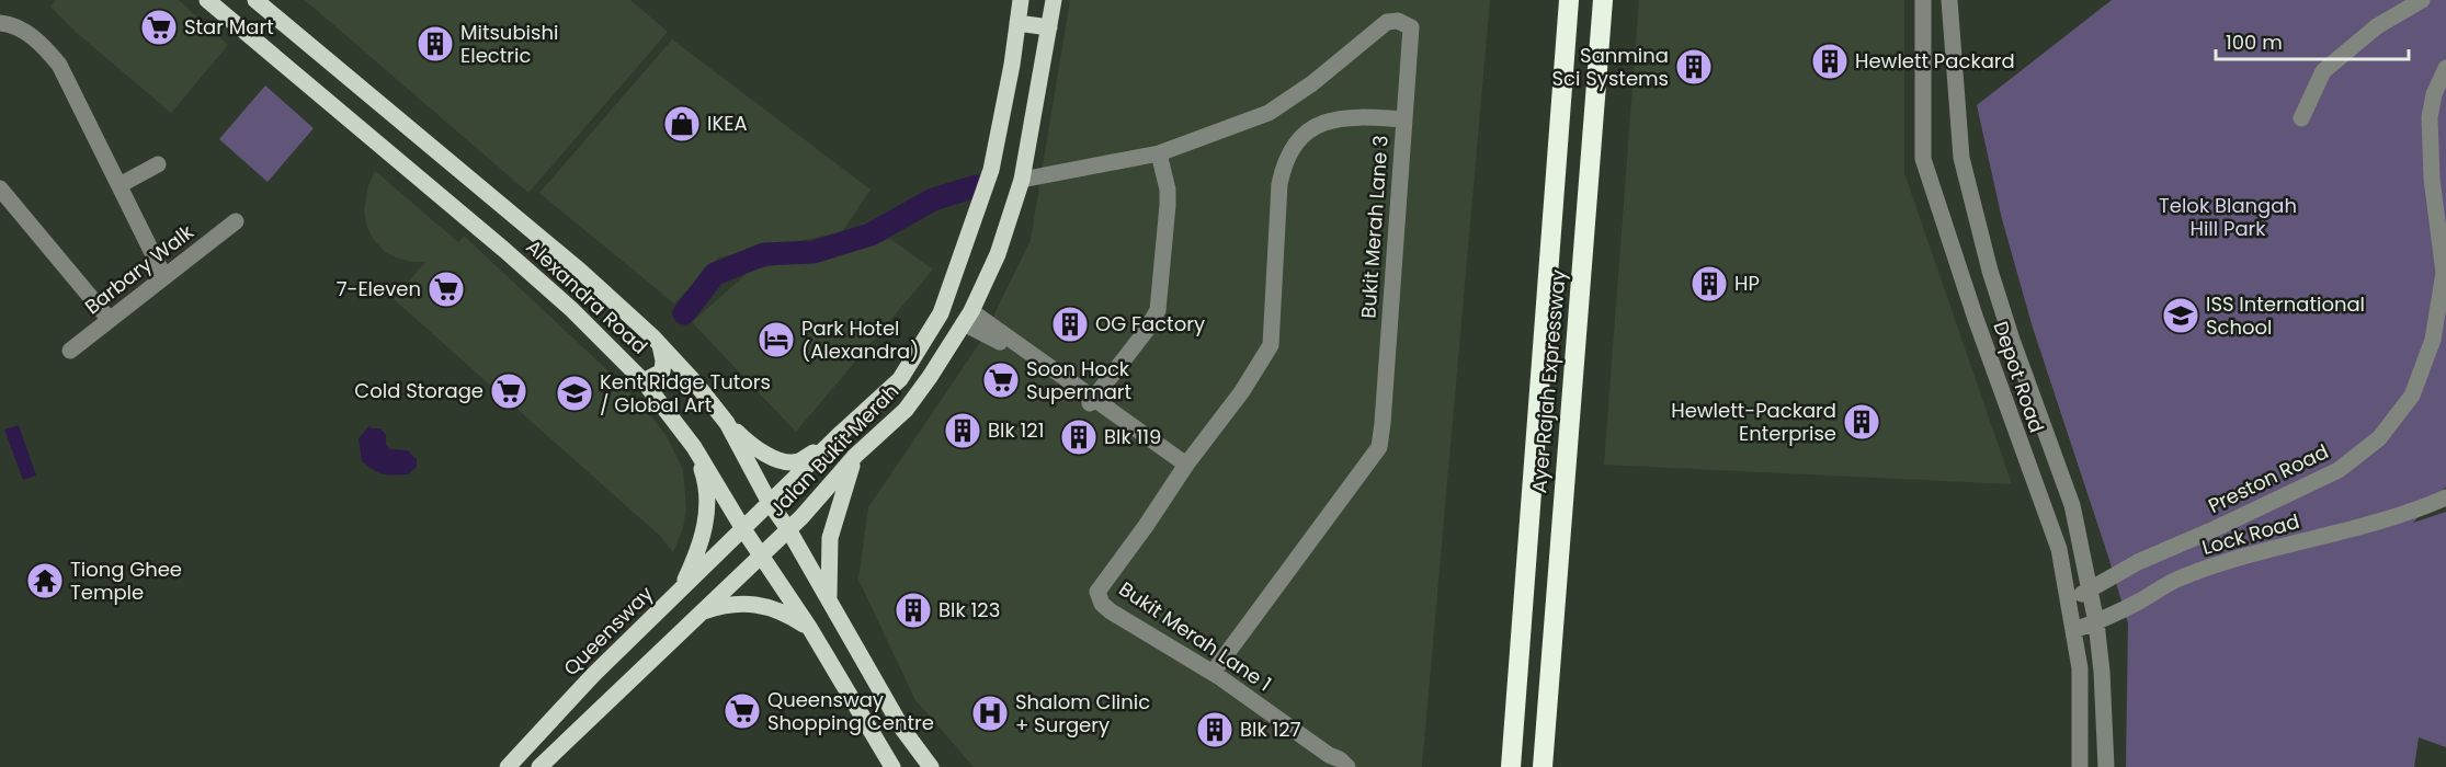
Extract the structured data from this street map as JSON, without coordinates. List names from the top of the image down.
{
  "streets": {
    "highway": ["Ayer Rajah Expressway"],
    "main road": ["Alexandra Road", "Jalan Bukit Merah", "Queensway"],
    "street": [
      "Bukit Merah Lane 3",
      "Barbary Walk",
      "Depot Road",
      "Preston Road",
      "Lock Road",
      "Bukit Merah Lane 1"
    ]
  },
  "crossings": [
    ["Bukit Merah Lane 3", "Bukit Merah Lane 1"],
    ["Alexandra Road", "Jalan Bukit Merah"],
    ["Alexandra Road", "Queensway"],
    ["Depot Road", "Preston Road"],
    ["Depot Road", "Lock Road"],
    ["Jalan Bukit Merah", "Queensway"]
  ],
  "parks": ["Telok Blangah Hill Park"],
  "places": {
    "supermarket": [
      "Star Mart",
      "7-Eleven",
      "Soon Hock Supermart",
      "Cold Storage",
      "Queensway Shopping Centre"
    ],
    "building": [
      "Mitsubishi Electric",
      "Hewlett Packard",
      "Sanmina Sci Systems",
      "HP",
      "OG Factory",
      "Hewlett-Packard Enterprise",
      "Blk 121",
      "Blk 119",
      "Blk 123",
      "Blk 127"
    ],
    "shop": ["IKEA"],
    "school or university": ["ISS International School", "Kent Ridge Tutors / Global Art"],
    "hotel": ["Park Hotel (Alexandra)"],
    "temple": ["Tiong Ghee Temple"],
    "hospital": ["Shalom Clinic + Surgery"]
  },
  "scale_bar": "100 m"
}
